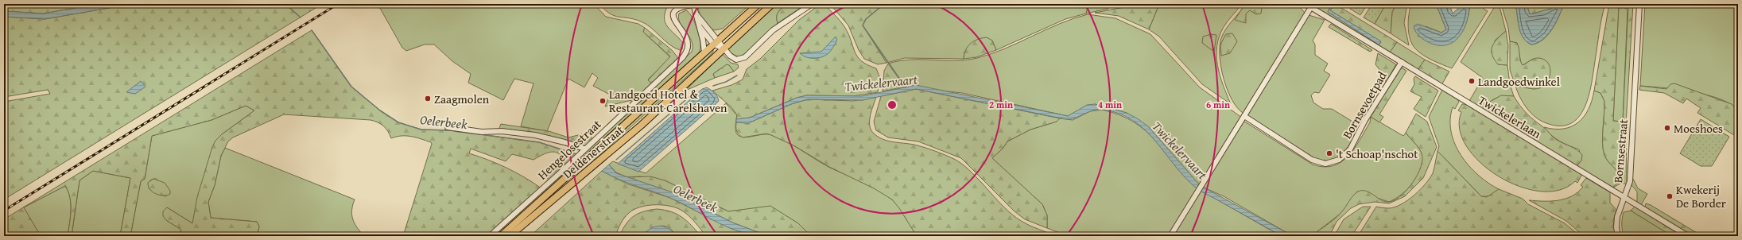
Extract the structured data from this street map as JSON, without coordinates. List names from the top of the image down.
{
  "streets": {
    "main road": ["Deldenerstraat"],
    "street": [
      "Bornsevoetpad",
      "Twickelerlaan",
      "Hengelosestraat",
      "Bornsestraat"
    ]
  },
  "crossings": [
    ["Bornsevoetpad", "Twickelerlaan"],
    ["Twickelerlaan", "Bornsestraat"],
    ["Hengelosestraat", "Deldenerstraat"]
  ],
  "water": ["Twickelervaart", "Oelerbeek"],
  "places": [
    "Landgoedwinkel",
    "Zaagmolen",
    "Landgoed Hotel & Restaurant Carelshaven",
    "Moeshoes",
    "'t Schoap'nschot",
    "Kwekerij De Border"
  ],
  "rings": ["2 min", "4 min", "6 min"]
}
